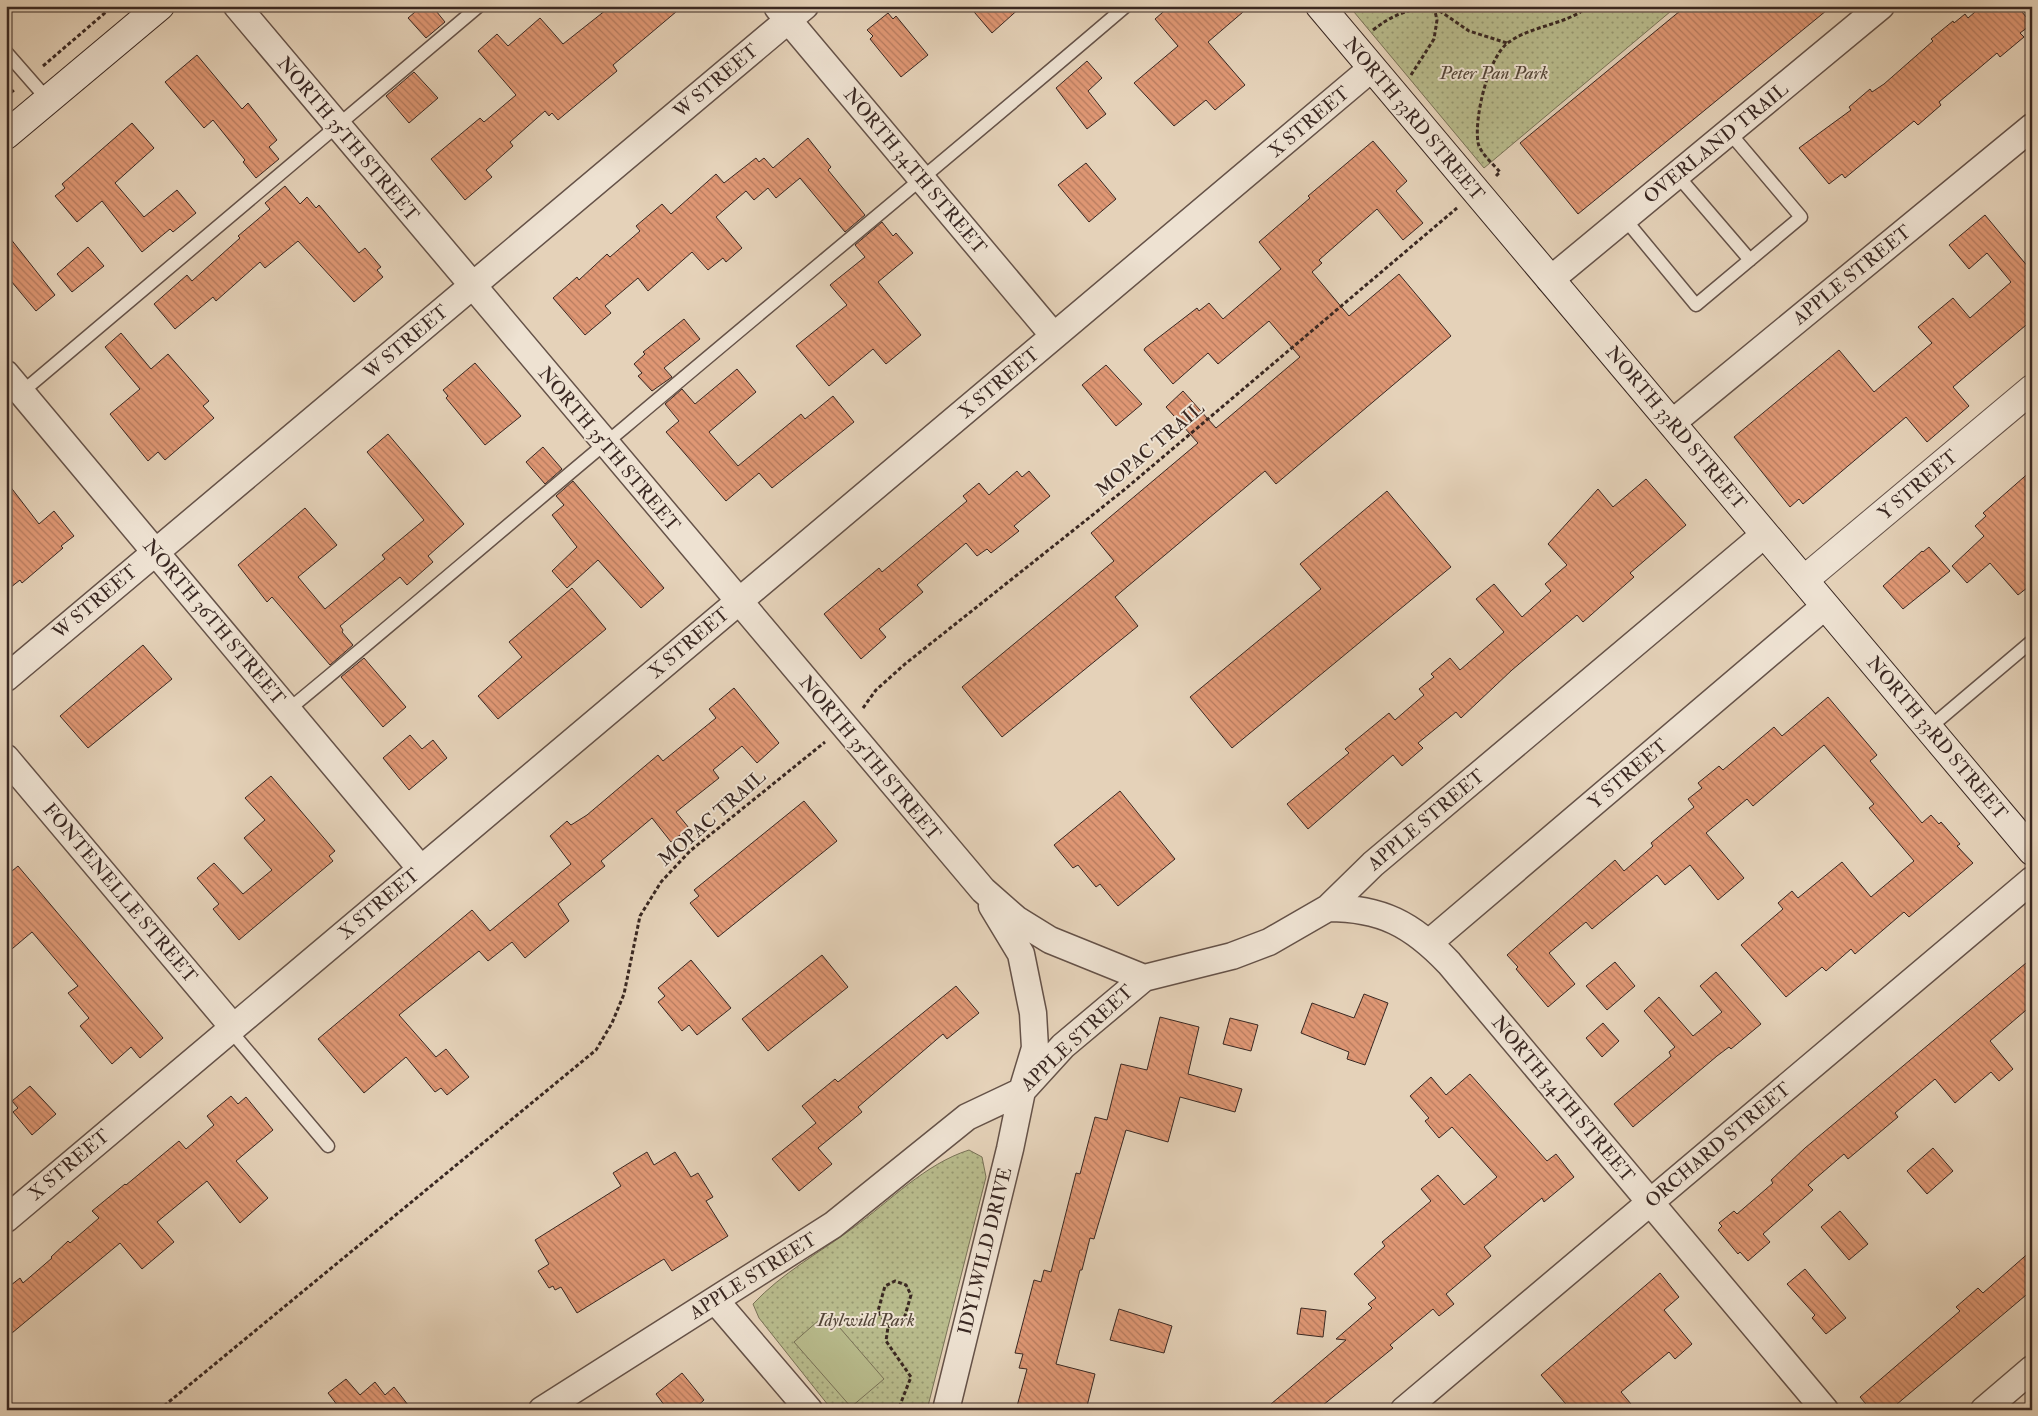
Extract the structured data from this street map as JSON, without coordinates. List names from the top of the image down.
{
  "streets": {
    "main road": ["NORTH 33RD STREET", "Y STREET"],
    "street": [
      "W STREET",
      "X STREET",
      "NORTH 35TH STREET",
      "OVERLAND TRAIL",
      "NORTH 34TH STREET",
      "APPLE STREET",
      "NORTH 36TH STREET",
      "FONTENELLE STREET",
      "ORCHARD STREET",
      "IDYLWILD DRIVE"
    ],
    "path": ["MOPAC TRAIL"]
  },
  "crossings": [
    ["W STREET", "NORTH 35TH STREET"],
    ["W STREET", "NORTH 34TH STREET"],
    ["W STREET", "NORTH 36TH STREET"],
    ["NORTH 33RD STREET", "X STREET"],
    ["NORTH 33RD STREET", "OVERLAND TRAIL"],
    ["NORTH 33RD STREET", "APPLE STREET"],
    ["NORTH 33RD STREET", "Y STREET"],
    ["X STREET", "NORTH 35TH STREET"],
    ["X STREET", "NORTH 34TH STREET"],
    ["X STREET", "NORTH 36TH STREET"],
    ["X STREET", "FONTENELLE STREET"],
    ["NORTH 35TH STREET", "APPLE STREET"],
    ["NORTH 35TH STREET", "IDYLWILD DRIVE"],
    ["NORTH 34TH STREET", "APPLE STREET"],
    ["NORTH 34TH STREET", "Y STREET"],
    ["NORTH 34TH STREET", "ORCHARD STREET"],
    ["APPLE STREET", "IDYLWILD DRIVE"]
  ],
  "parks": ["Peter Pan Park", "Idylwild Park"]
}
